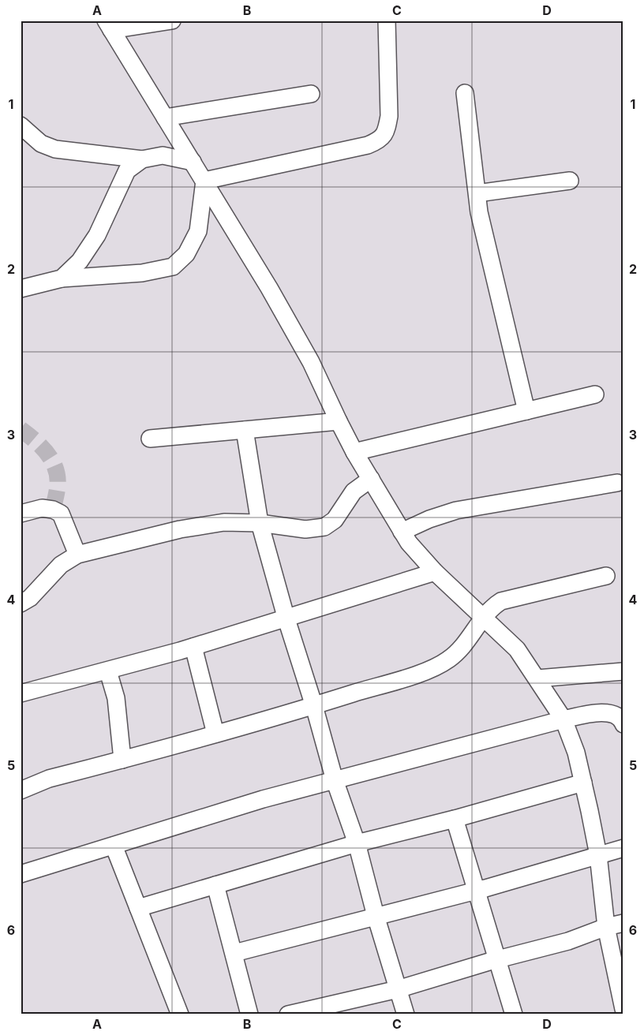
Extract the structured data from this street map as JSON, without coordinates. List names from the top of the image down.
{
  "grid": {
    "columns": [
      "A",
      "B",
      "C",
      "D"
    ],
    "rows": [
      "1",
      "2",
      "3",
      "4",
      "5",
      "6"
    ]
  }
}
